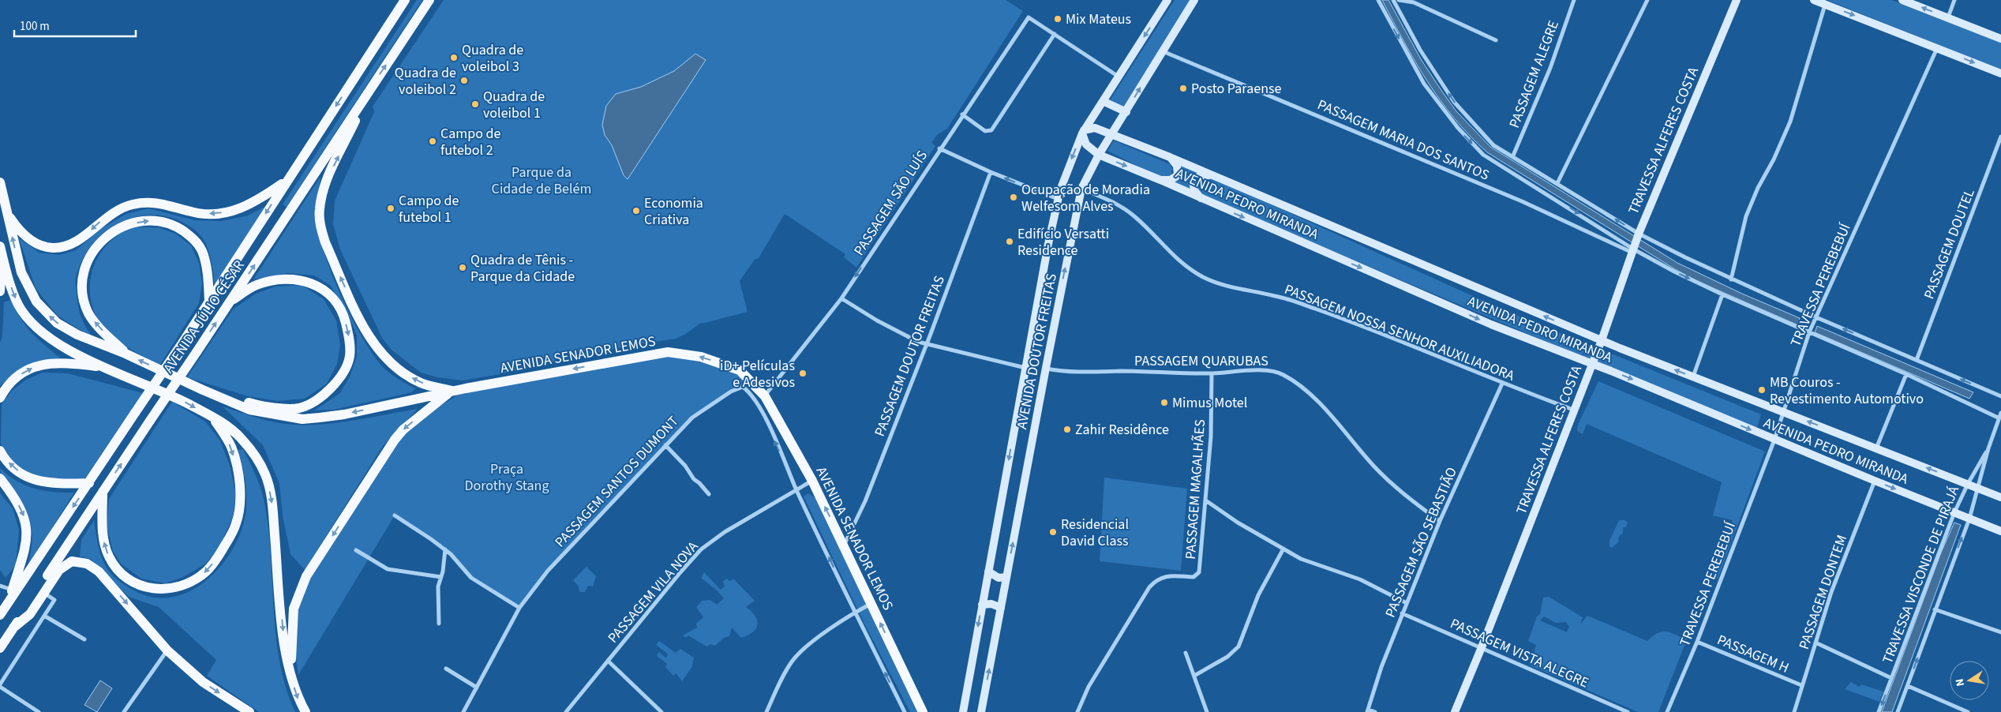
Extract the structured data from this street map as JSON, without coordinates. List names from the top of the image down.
{
  "streets": {
    "main road": [
      "TRAVESSA ALFERES COSTA",
      "AVENIDA PEDRO MIRANDA",
      "AVENIDA JÚLIO CÉSAR",
      "AVENIDA DOUTOR FREITAS",
      "AVENIDA SENADOR LEMOS"
    ],
    "street": [
      "PASSAGEM ALEGRE",
      "PASSAGEM MARIA DOS SANTOS",
      "PASSAGEM SÃO LUÍS",
      "PASSAGEM DOUTEL",
      "TRAVESSA PEREBEBUÍ",
      "PASSAGEM NOSSA SENHOR AUXILIADORA",
      "PASSAGEM DOUTOR FREITAS",
      "PASSAGEM QUARUBAS",
      "PASSAGEM SANTOS DUMONT",
      "PASSAGEM MAGALHÃES",
      "PASSAGEM SÃO SEBASTIÃO",
      "TRAVESSA VISCONDE DE PIRAJÁ",
      "PASSAGEM VILA NOVA",
      "PASSAGEM DONTEM",
      "PASSAGEM VISTA ALEGRE",
      "PASSAGEM H"
    ]
  },
  "crossings": [
    ["PASSAGEM MARIA DOS SANTOS", "TRAVESSA ALFERES COSTA"],
    ["PASSAGEM MARIA DOS SANTOS", "AVENIDA DOUTOR FREITAS"],
    ["TRAVESSA ALFERES COSTA", "AVENIDA PEDRO MIRANDA"],
    ["TRAVESSA ALFERES COSTA", "PASSAGEM NOSSA SENHOR AUXILIADORA"],
    ["TRAVESSA ALFERES COSTA", "PASSAGEM VISTA ALEGRE"],
    ["PASSAGEM SÃO LUÍS", "AVENIDA SENADOR LEMOS"],
    ["AVENIDA PEDRO MIRANDA", "TRAVESSA PEREBEBUÍ"],
    ["AVENIDA PEDRO MIRANDA", "AVENIDA DOUTOR FREITAS"],
    ["AVENIDA PEDRO MIRANDA", "TRAVESSA VISCONDE DE PIRAJÁ"],
    ["AVENIDA PEDRO MIRANDA", "PASSAGEM DONTEM"],
    ["TRAVESSA PEREBEBUÍ", "PASSAGEM H"],
    ["PASSAGEM NOSSA SENHOR AUXILIADORA", "AVENIDA DOUTOR FREITAS"],
    ["PASSAGEM NOSSA SENHOR AUXILIADORA", "PASSAGEM SÃO SEBASTIÃO"],
    ["AVENIDA DOUTOR FREITAS", "PASSAGEM QUARUBAS"],
    ["AVENIDA SENADOR LEMOS", "PASSAGEM DOUTOR FREITAS"],
    ["AVENIDA SENADOR LEMOS", "PASSAGEM VILA NOVA"],
    ["PASSAGEM QUARUBAS", "PASSAGEM MAGALHÃES"],
    ["PASSAGEM QUARUBAS", "PASSAGEM SÃO SEBASTIÃO"],
    ["PASSAGEM SANTOS DUMONT", "PASSAGEM VILA NOVA"],
    ["PASSAGEM SÃO SEBASTIÃO", "PASSAGEM VISTA ALEGRE"],
    ["PASSAGEM DONTEM", "PASSAGEM H"]
  ],
  "one_way": ["PASSAGEM SÃO LUÍS", "AVENIDA SENADOR LEMOS"],
  "parks": ["Parque da Cidade de Belém", "Praça Dorothy Stang"],
  "places": [
    "Mix Mateus",
    "Quadra de voleibol 3",
    "Quadra de voleibol 2",
    "Posto Paraense",
    "Quadra de voleibol 1",
    "Campo de futebol 2",
    "Ocupação de Moradia Welfesom Alves",
    "Campo de futebol 1",
    "Economia Criativa",
    "Edifício Versatti Residence",
    "Quadra de Tênis - Parque da Cidade",
    "iD+ Películas e Adesivos",
    "MB Couros - Revestimento Automotivo",
    "Mimus Motel",
    "Zahir Residênce",
    "Residencial David Class"
  ],
  "scale_bar": "100 m",
  "north": "left"
}
